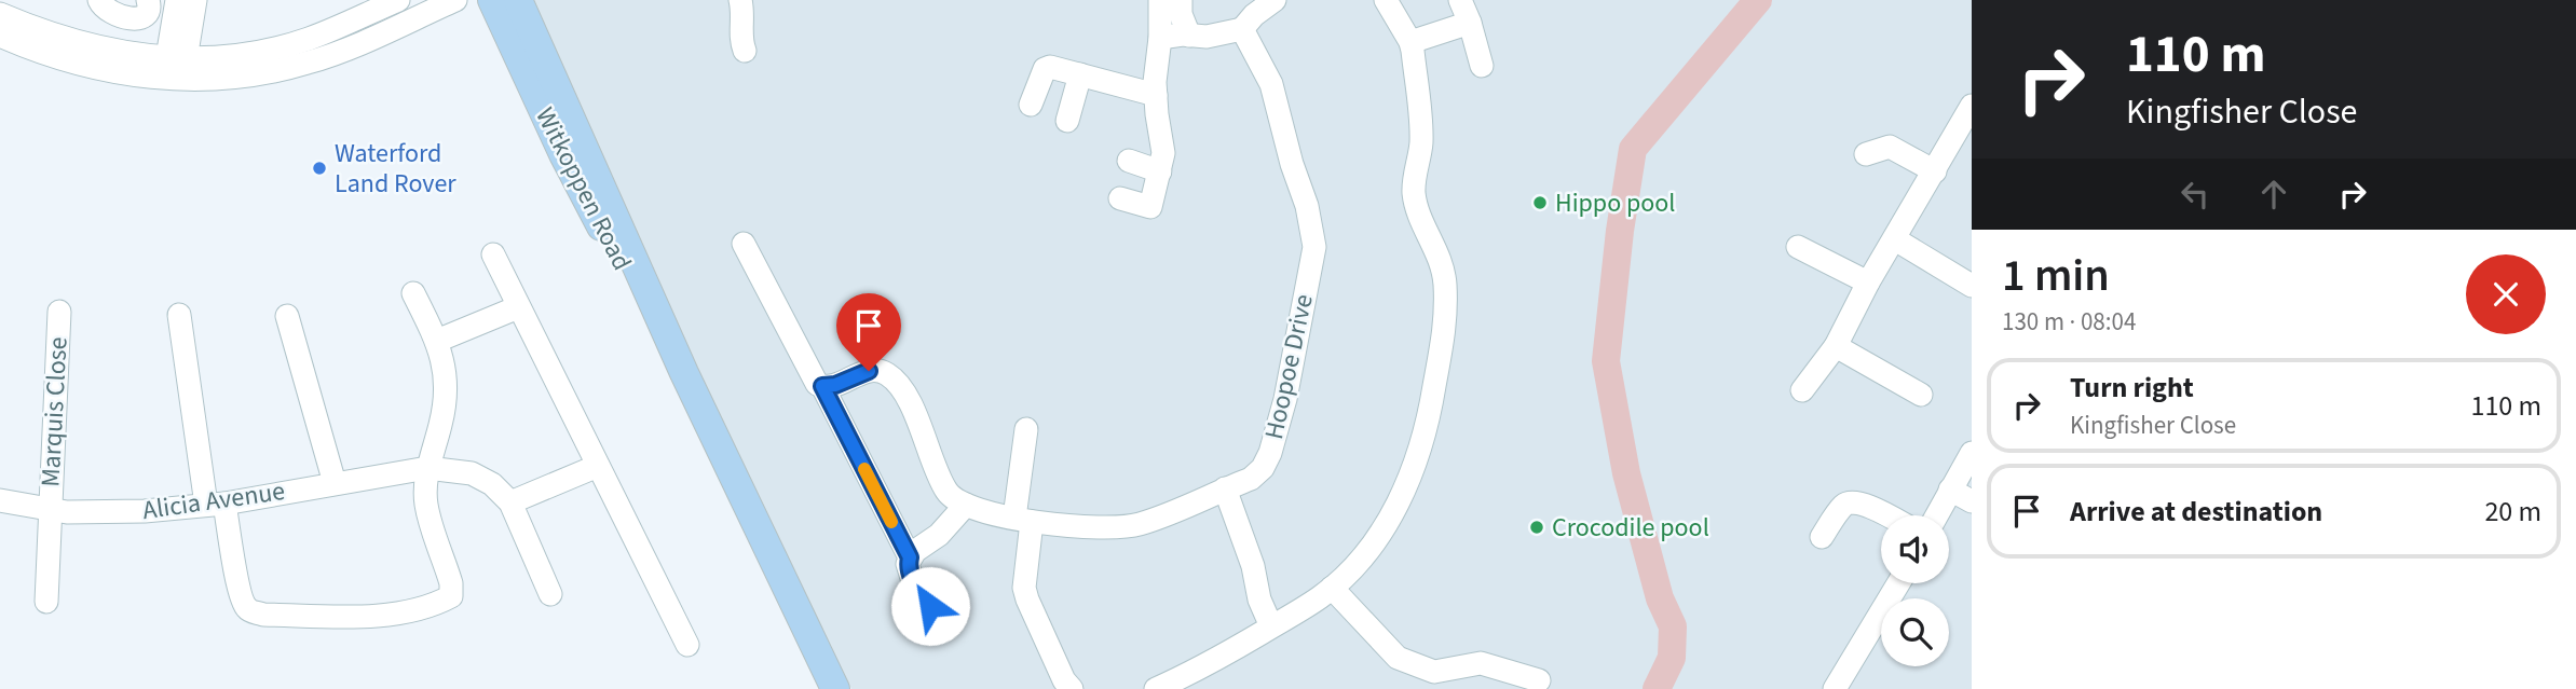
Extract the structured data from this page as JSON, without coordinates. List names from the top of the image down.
{
  "streets": {
    "main road": ["Witkoppen Road"],
    "street": ["Hoopoe Drive", "Marquis Close", "Alicia Avenue"]
  },
  "crossings": [
    ["Marquis Close", "Alicia Avenue"]
  ],
  "places": ["Waterford Land Rover", "Hippo pool", "Crocodile pool"],
  "page": {
    "turn": ["110 m", "Kingfisher Close"],
    "heading": ["1 min", "130 m · 08:04"],
    "list": [
      {
        "name": "Turn right",
        "note": "Kingfisher Close",
        "value": "110 m"
      },
      {
        "name": "Arrive at destination",
        "value": "20 m"
      }
    ]
  }
}
